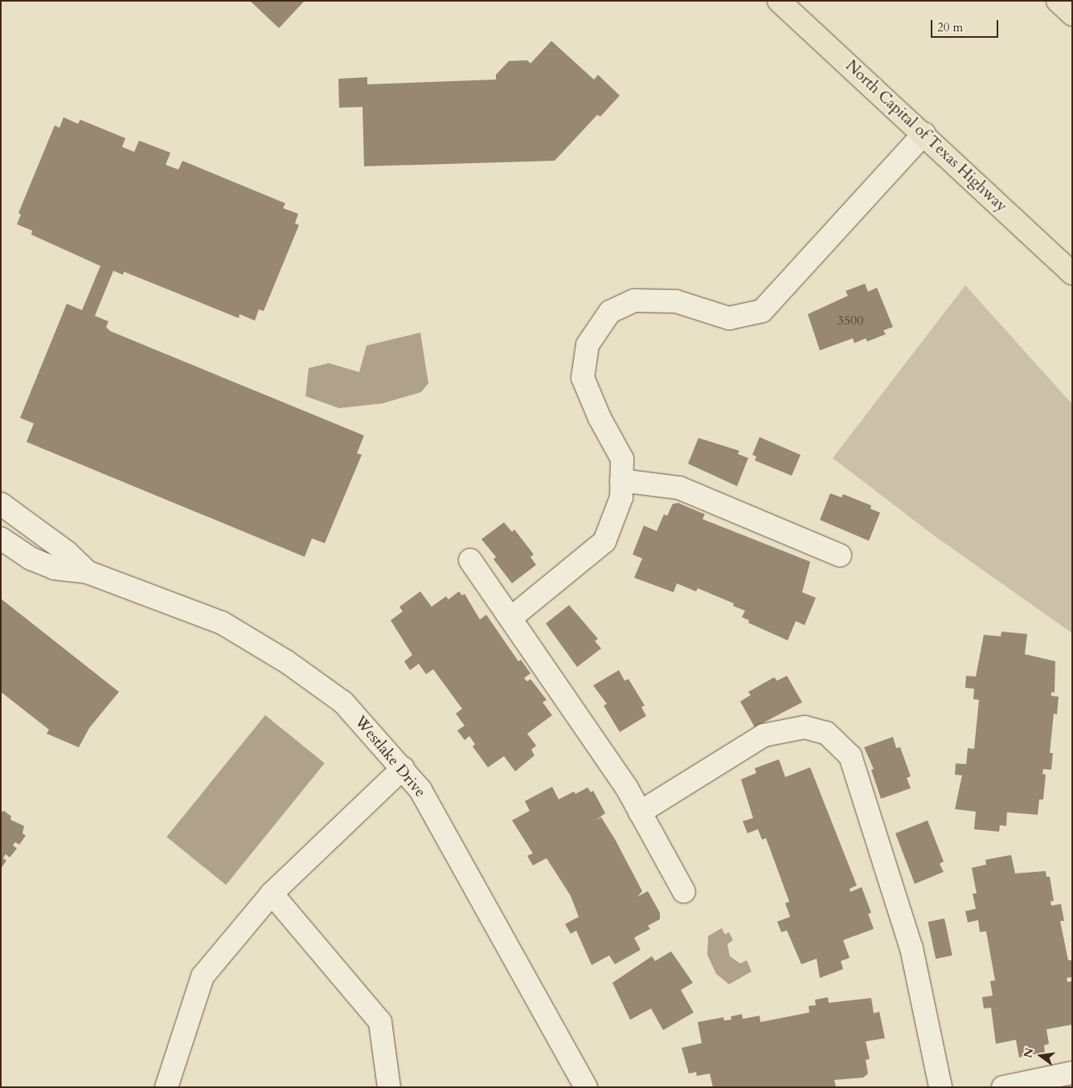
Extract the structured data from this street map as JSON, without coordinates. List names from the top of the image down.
{
  "streets": {
    "highway": ["North Capital of Texas Highway"],
    "street": ["Westlake Drive"]
  },
  "house_numbers": ["3500"],
  "scale_bar": "20 m",
  "north": "left"
}
